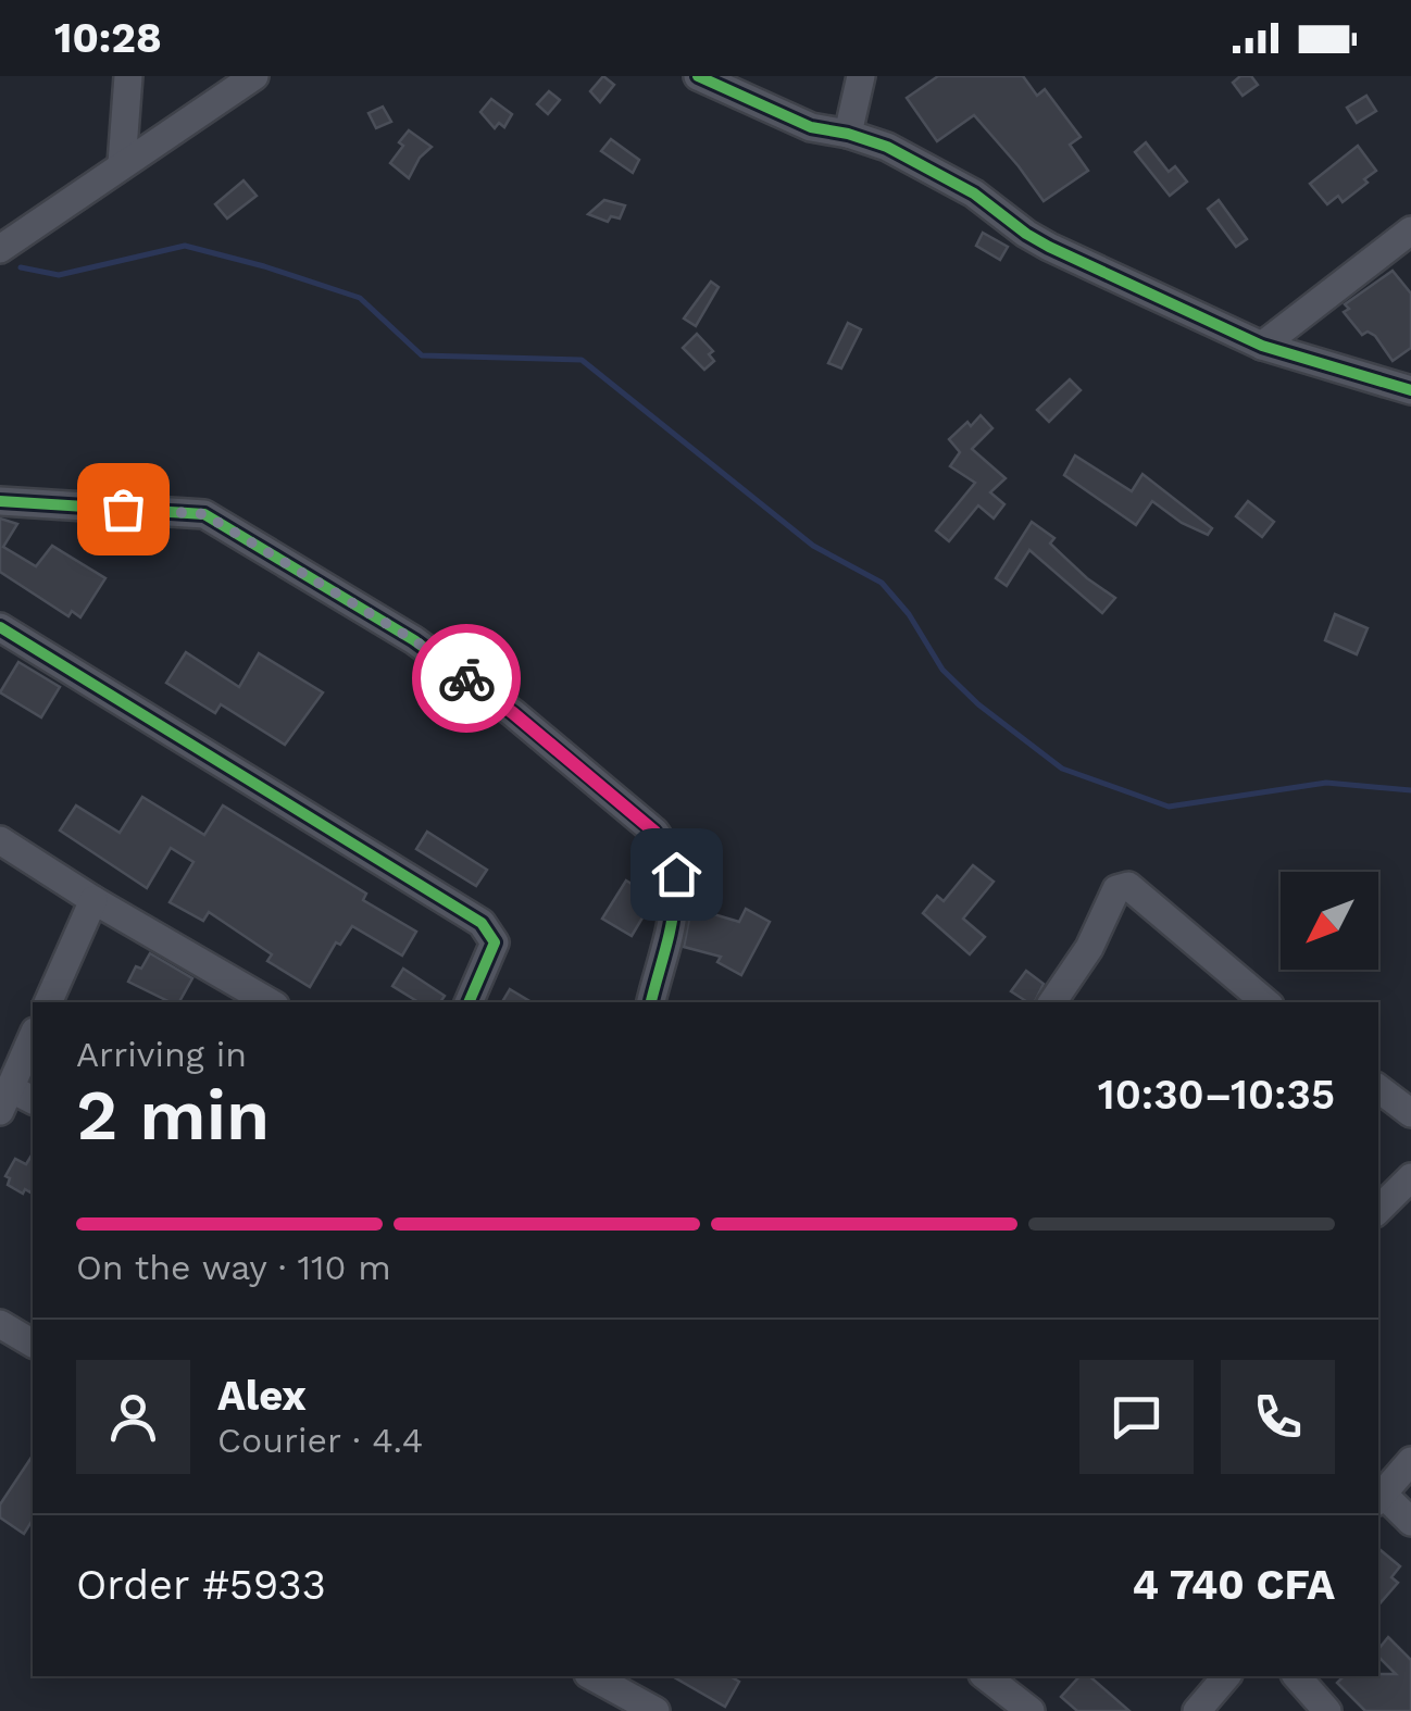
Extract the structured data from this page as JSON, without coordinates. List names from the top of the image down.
{
  "north": "bottom left",
  "page": {
    "status": "10:28",
    "heading": ["2 min", "Arriving in", "10:30–10:35"],
    "panel": [
      "Alex",
      "Courier · 4.4",
      "Order #5933",
      "4 740 CFA"
    ],
    "bar": "On the way · 110 m"
  }
}
